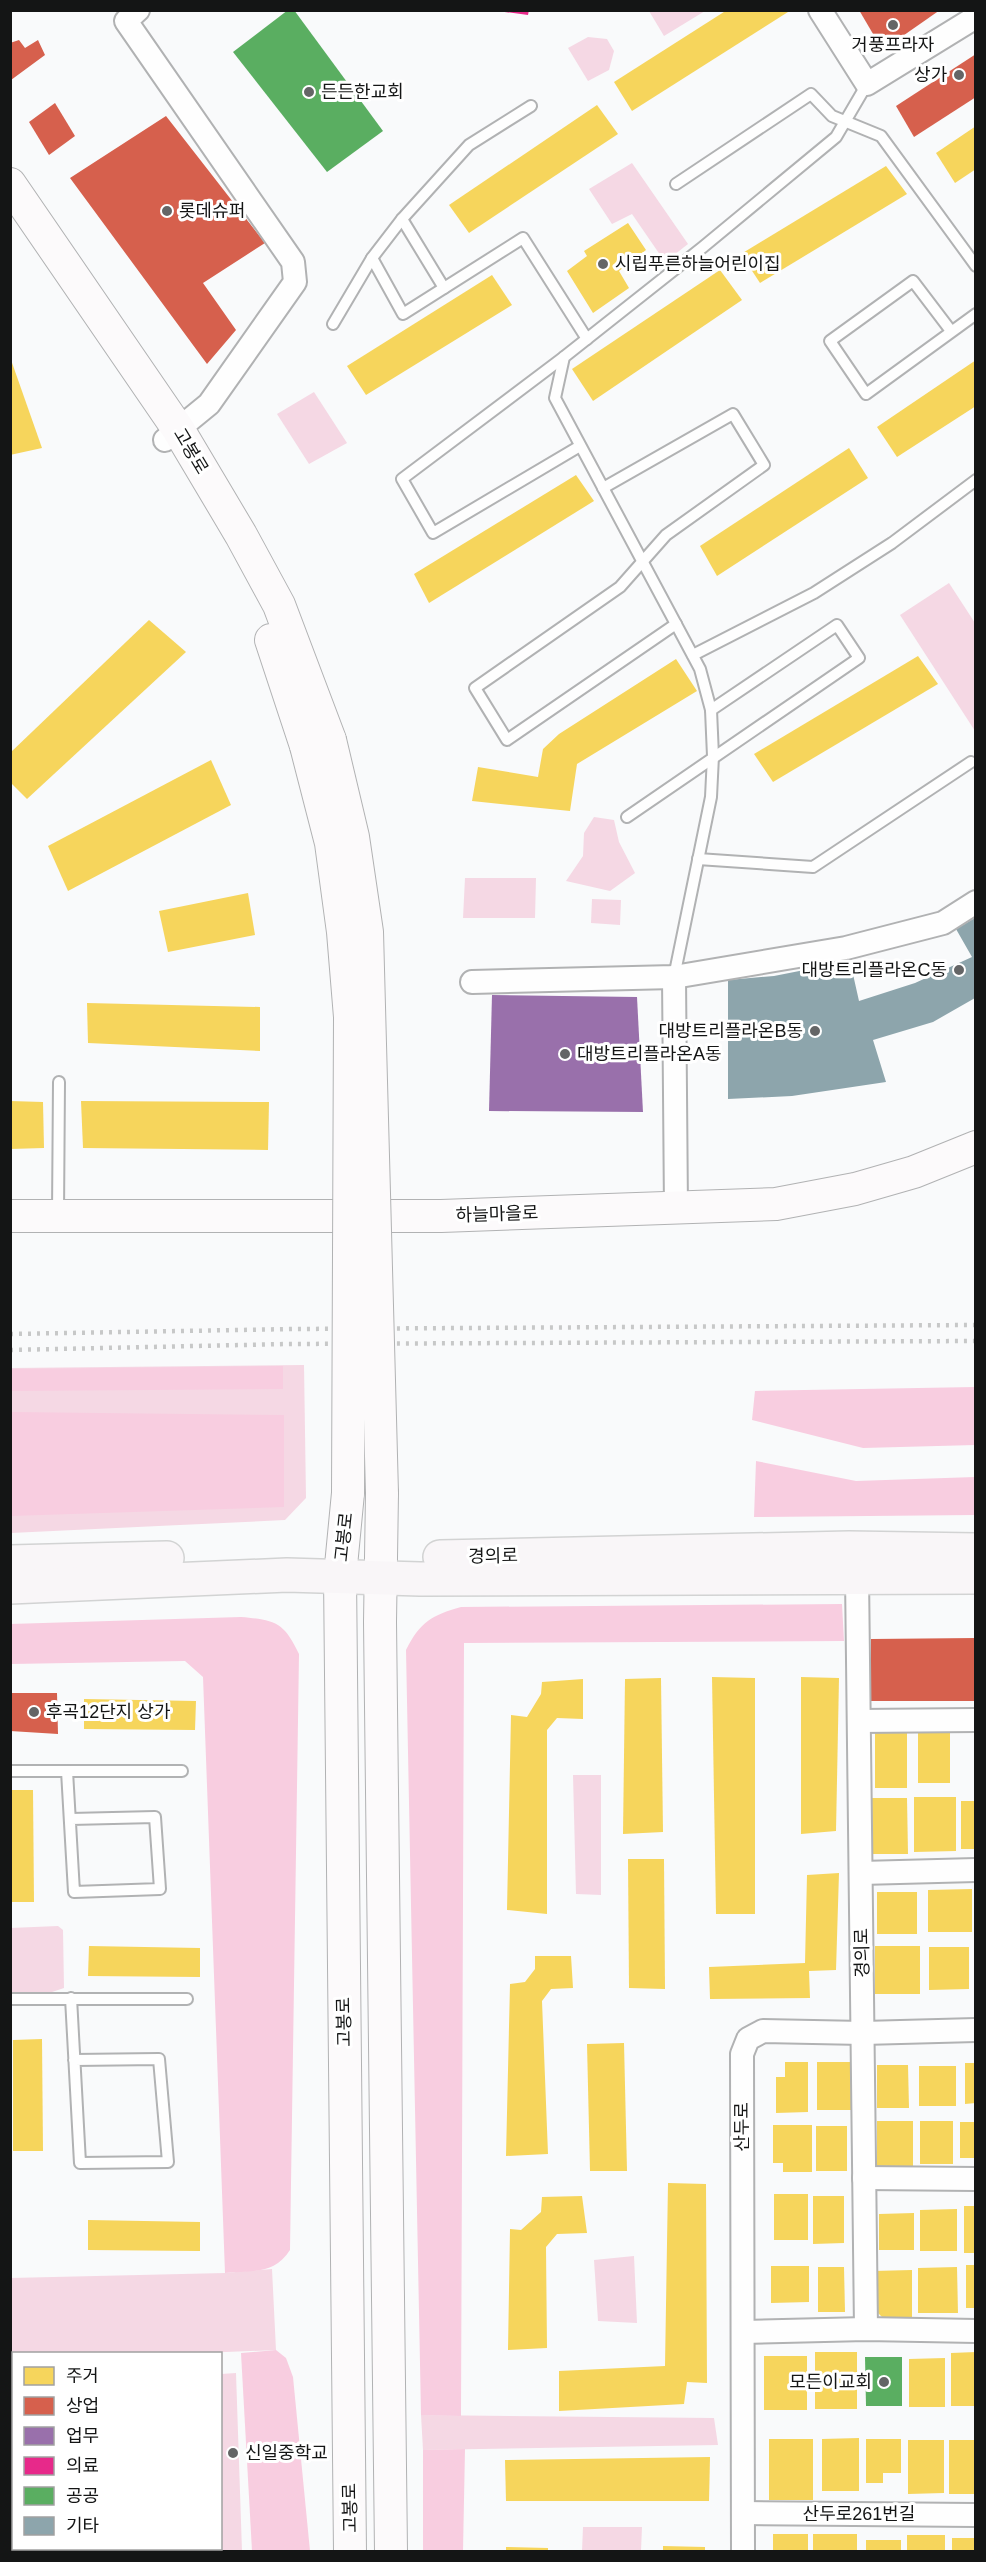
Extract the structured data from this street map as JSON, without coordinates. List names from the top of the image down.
{
  "streets": {
    "main road": ["고봉로", "하늘마을로", "경의로"],
    "street": ["산두로", "산두로261번길"]
  },
  "crossings": [
    ["고봉로", "경의로"],
    ["경의로", "산두로"],
    ["산두로", "산두로261번길"]
  ],
  "places": [
    "거풍프라자",
    "상가",
    "든든한교회",
    "롯데슈퍼",
    "시립푸른하늘어린이집",
    "대방트리플라온C동",
    "대방트리플라온B동",
    "대방트리플라온A동",
    "후곡12단지 상가",
    "모든이교회",
    "신일중학교"
  ],
  "legend": [
    "주거",
    "상업",
    "업무",
    "의료",
    "공공",
    "기타"
  ]
}
